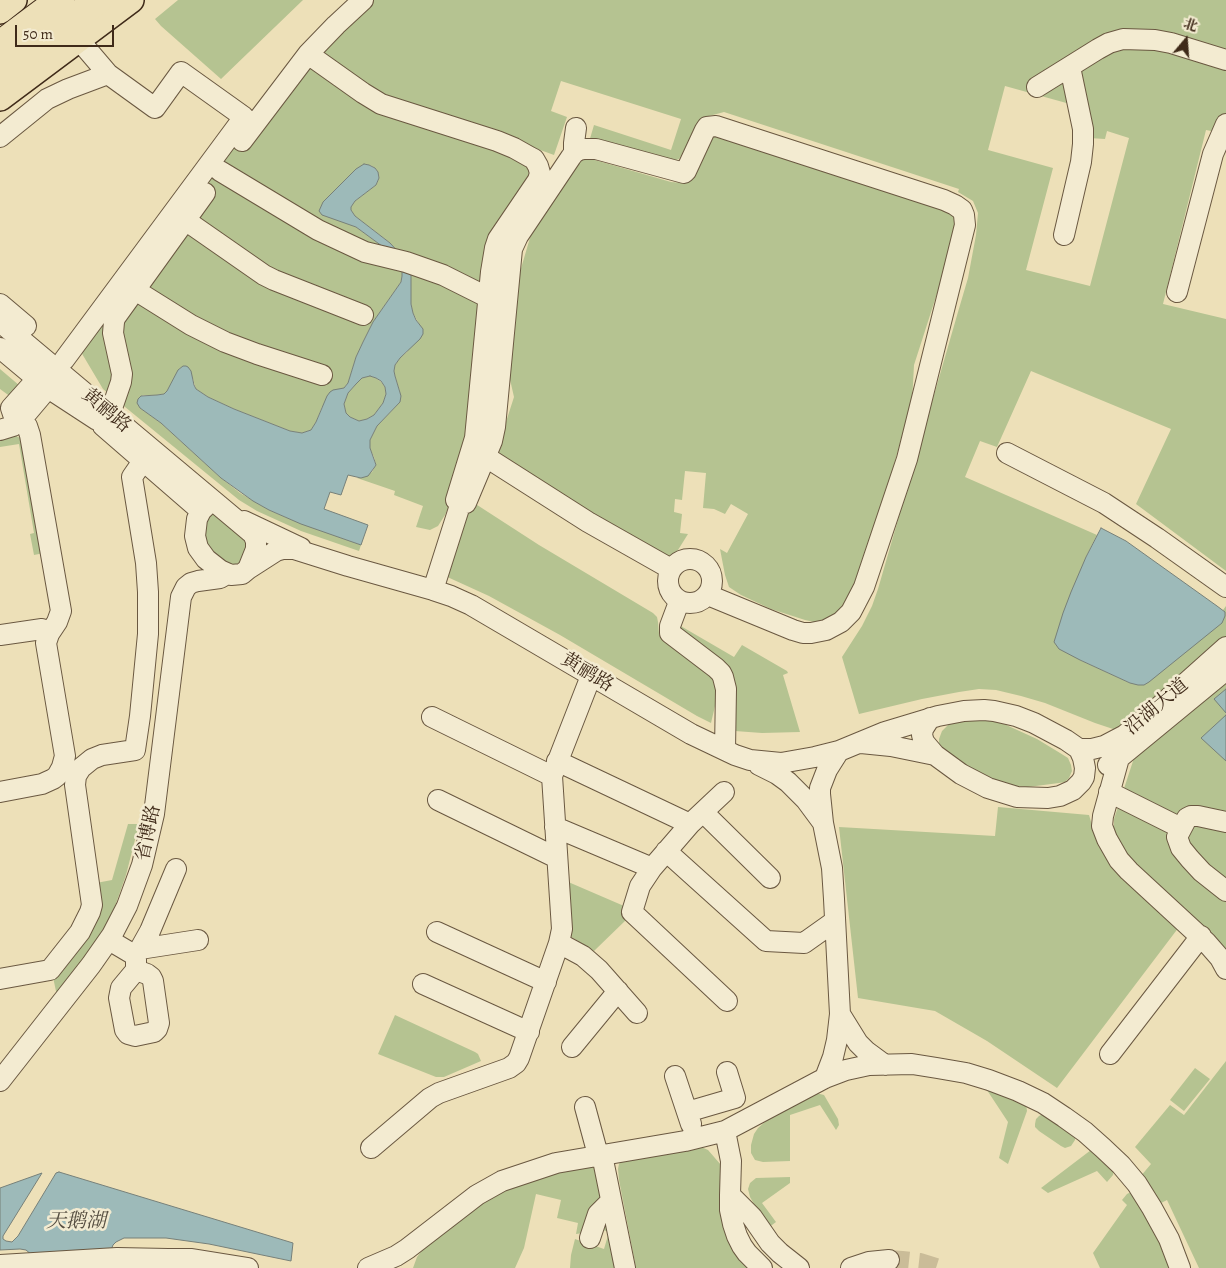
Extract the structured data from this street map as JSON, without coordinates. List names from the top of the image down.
{
  "streets": {
    "street": ["黄鹂路", "沿湖大道", "省博路"]
  },
  "crossings": [
    ["黄鹂路", "沿湖大道"],
    ["黄鹂路", "省博路"]
  ],
  "water": ["天鹅湖"],
  "scale_bar": "50 m",
  "north": "top"
}
